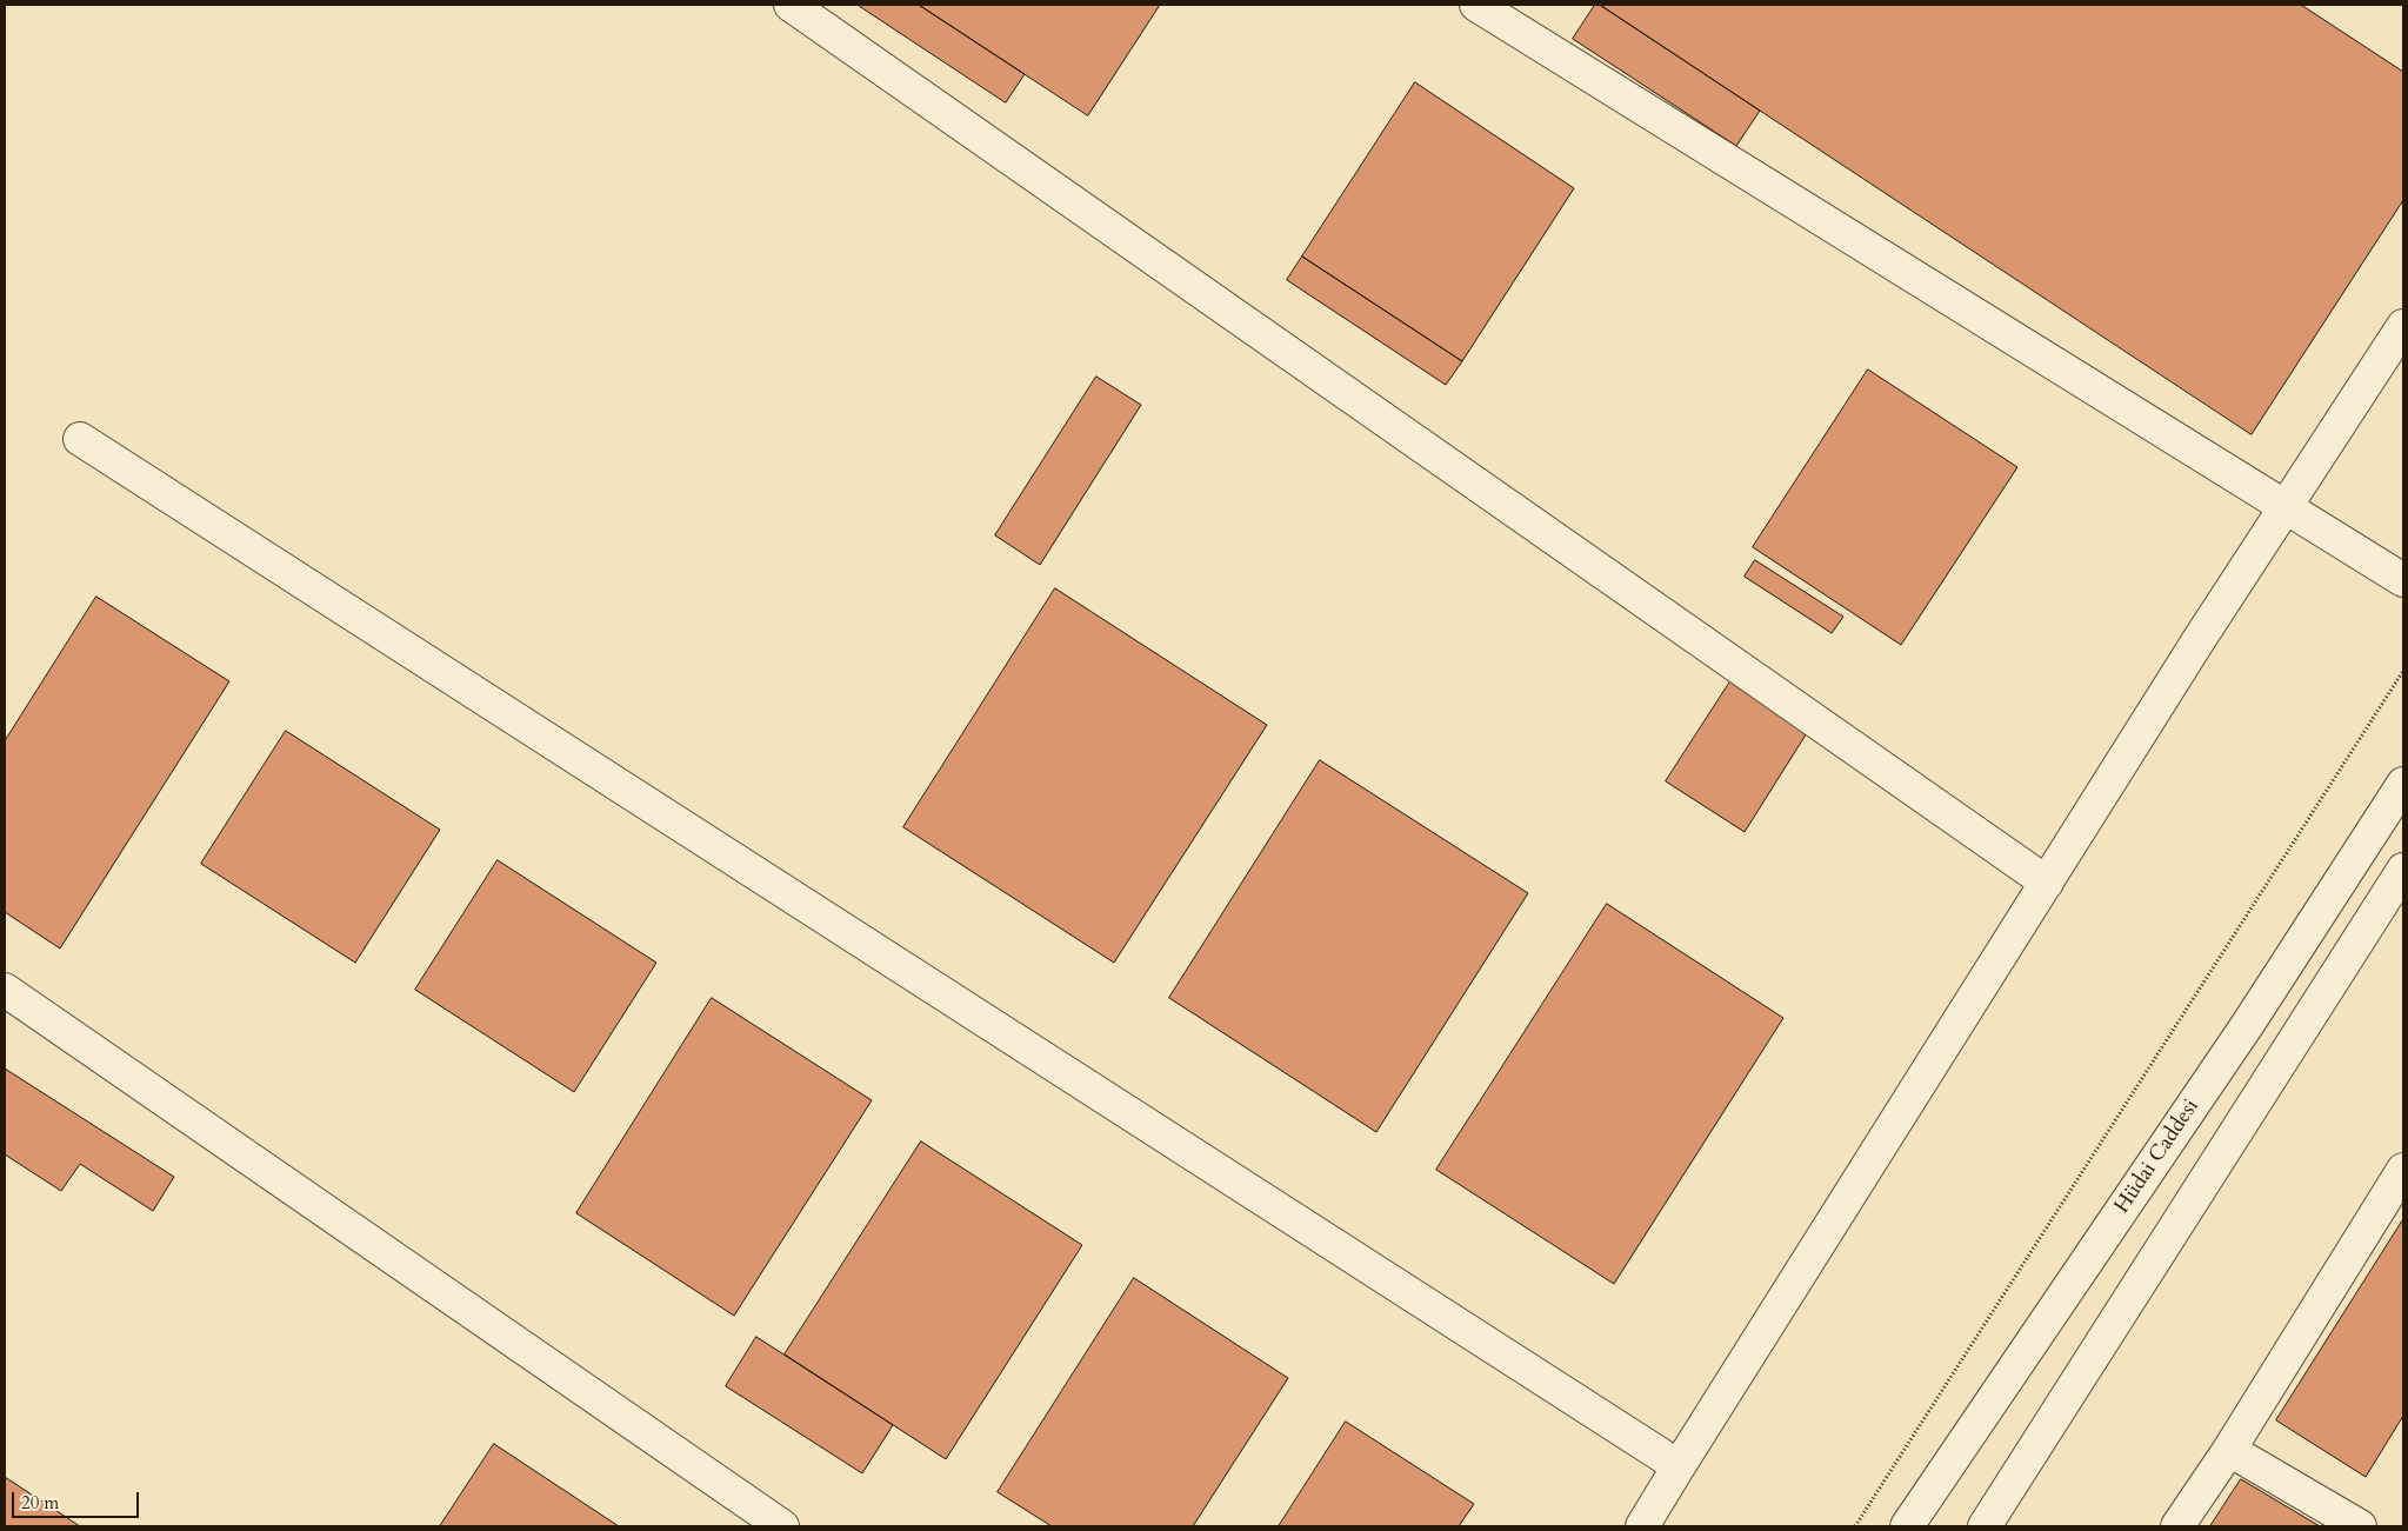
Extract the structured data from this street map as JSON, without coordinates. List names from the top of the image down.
{
  "streets": {
    "street": ["Hüdai Caddesi"]
  },
  "scale_bar": "20 m"
}
